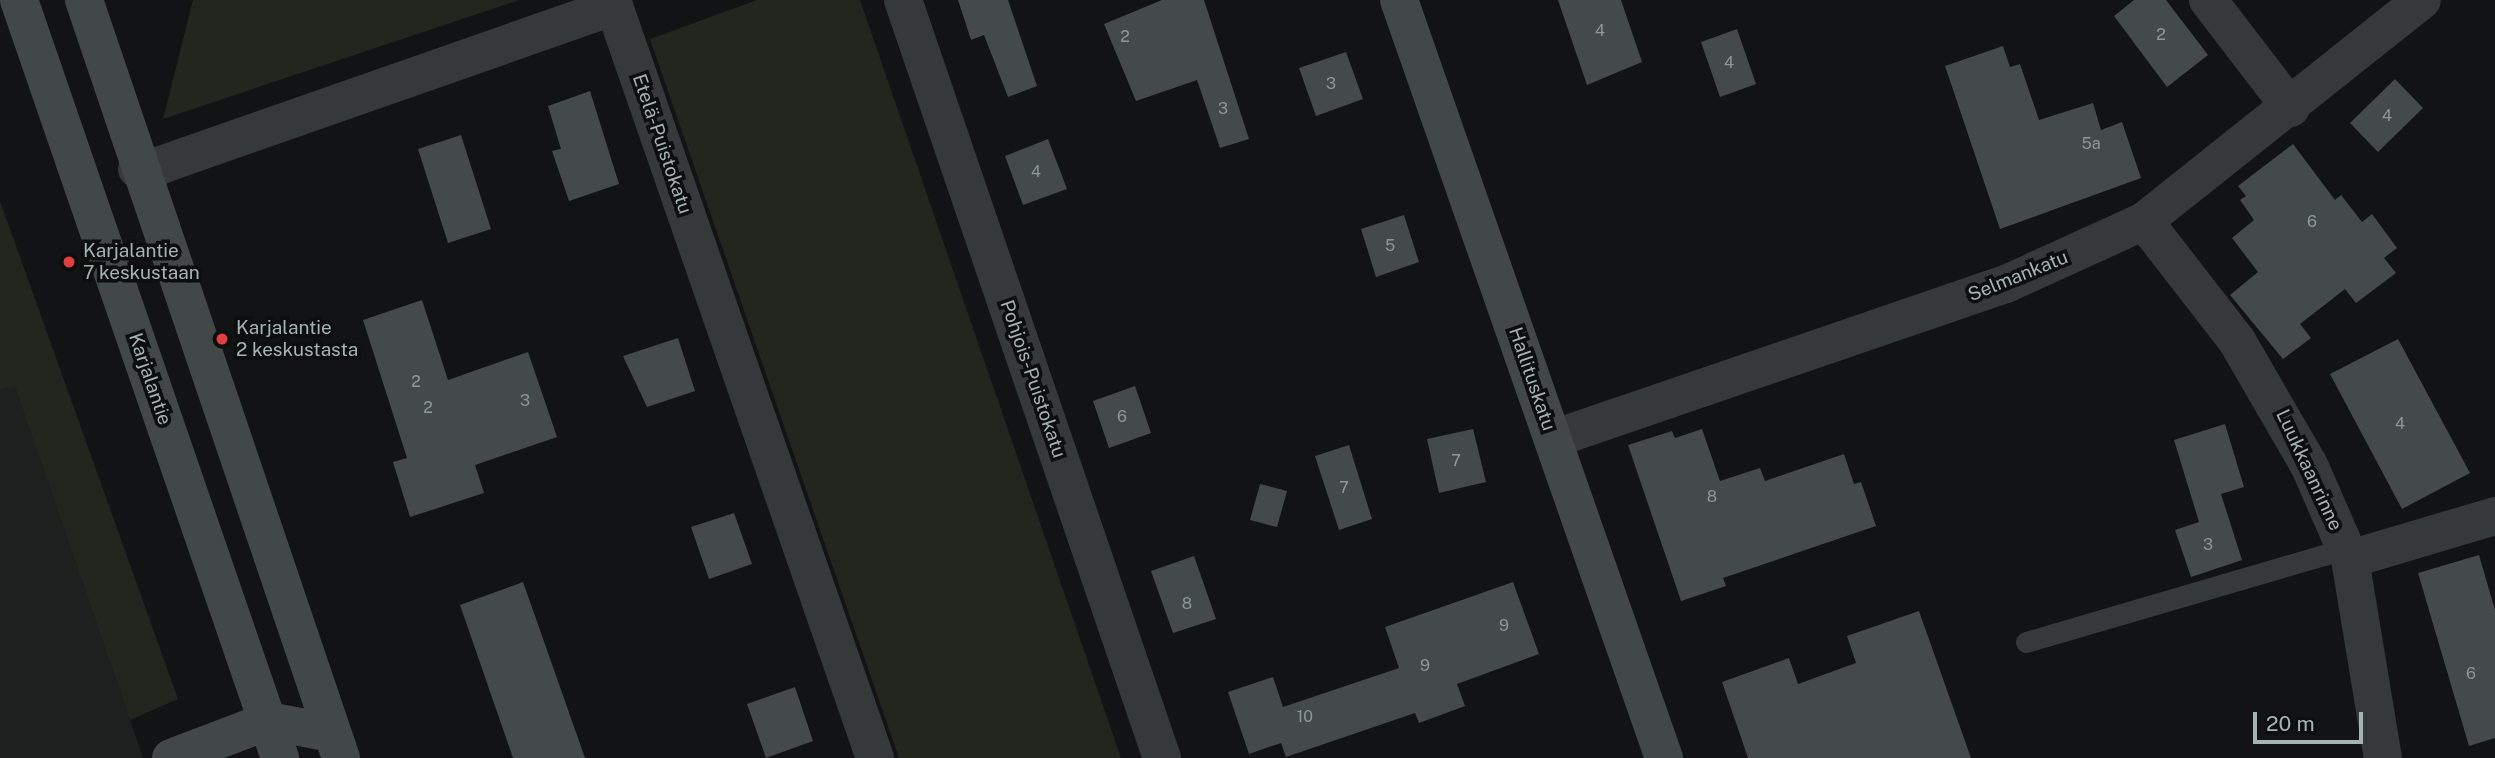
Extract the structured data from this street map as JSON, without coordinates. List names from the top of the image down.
{
  "streets": {
    "main road": ["Karjalantie", "Hallituskatu"],
    "street": [
      "Etelä-Puistokatu",
      "Selmankatu",
      "Pohjois-Puistokatu",
      "Luukkaanrinne"
    ]
  },
  "crossings": [
    ["Selmankatu", "Hallituskatu"],
    ["Selmankatu", "Luukkaanrinne"]
  ],
  "places": ["Karjalantie 7 keskustaan", "Karjalantie 2 keskustasta"],
  "house_numbers": [
    "4",
    "2",
    "2",
    "4",
    "3",
    "3",
    "4",
    "5a",
    "4",
    "6",
    "5",
    "2",
    "3",
    "2",
    "6",
    "4",
    "7",
    "7",
    "8",
    "3",
    "8",
    "9",
    "9",
    "6",
    "10"
  ],
  "scale_bar": "20 m"
}
